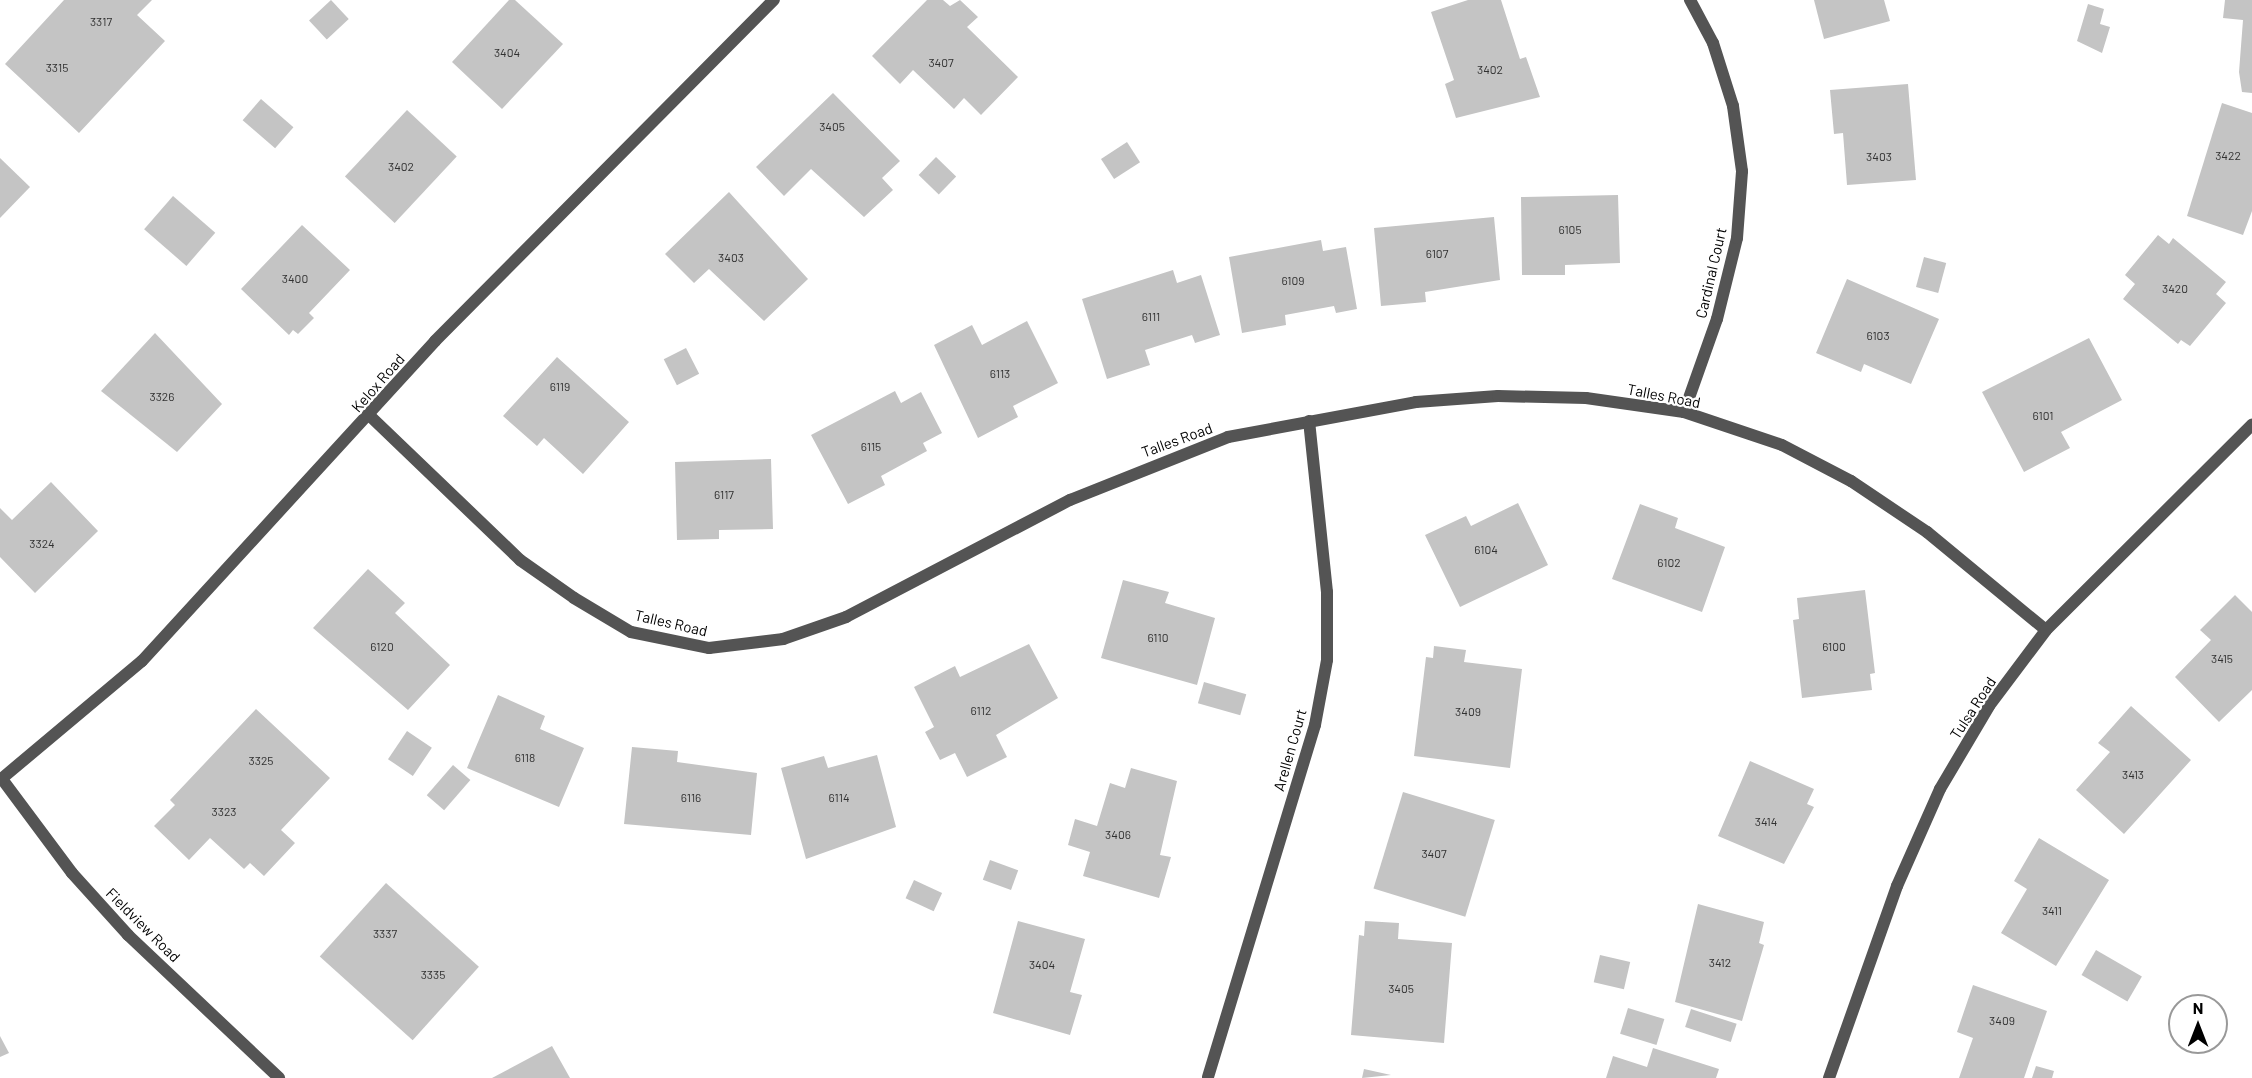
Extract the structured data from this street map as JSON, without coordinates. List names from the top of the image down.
{
  "streets": {
    "street": [
      "Cardinal Court",
      "Kelox Road",
      "Talles Road",
      "Tulsa Road",
      "Arellen Court",
      "Fieldview Road"
    ]
  },
  "crossings": [
    ["Cardinal Court", "Talles Road"],
    ["Kelox Road", "Talles Road"],
    ["Kelox Road", "Fieldview Road"],
    ["Talles Road", "Tulsa Road"],
    ["Talles Road", "Arellen Court"]
  ],
  "house_numbers": [
    "3317",
    "3404",
    "3407",
    "3315",
    "3402",
    "3405",
    "3422",
    "3403",
    "3402",
    "6105",
    "6107",
    "3403",
    "3400",
    "6109",
    "3420",
    "6111",
    "6103",
    "6113",
    "6119",
    "3326",
    "6101",
    "6115",
    "6117",
    "3324",
    "6104",
    "6102",
    "6110",
    "6120",
    "6100",
    "3415",
    "6112",
    "3409",
    "6118",
    "3325",
    "3413",
    "6116",
    "6114",
    "3323",
    "3414",
    "3406",
    "3407",
    "3411",
    "3337",
    "3412",
    "3404",
    "3335",
    "3405",
    "3409"
  ],
  "north": "top"
}
